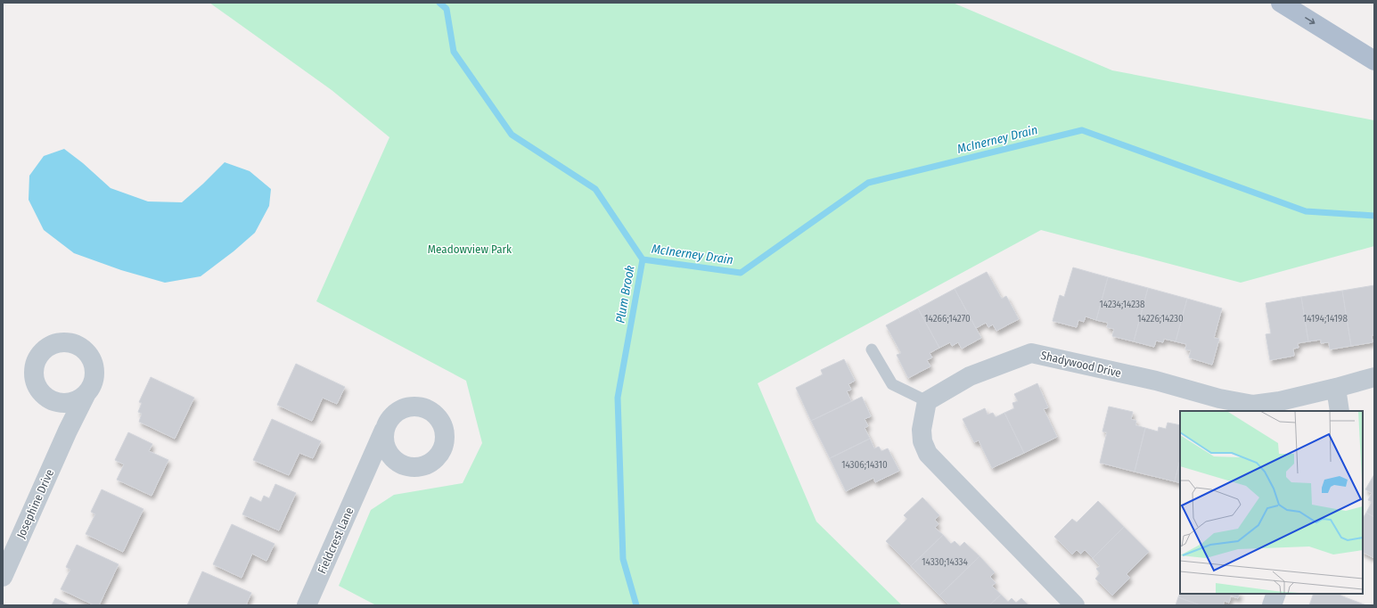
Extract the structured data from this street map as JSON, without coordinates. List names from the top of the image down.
{
  "streets": {
    "street": ["Shadywood Drive", "Josephine Drive", "Fieldcrest Lane"]
  },
  "water": ["McInerney Drain", "Plum Brook"],
  "parks": ["Meadowview Park"],
  "house_numbers": [
    "14234;14238",
    "14266;14270",
    "14226;14230",
    "14194;14198",
    "14306;14310",
    "14330;14334"
  ]
}
